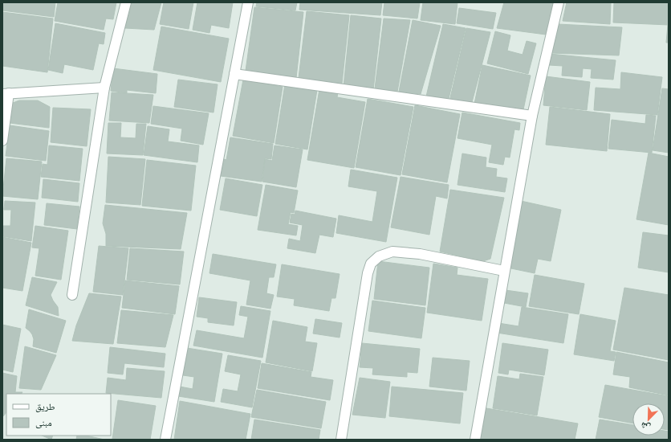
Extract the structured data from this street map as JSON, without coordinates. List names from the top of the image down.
{
  "legend": ["طريق", "مبنى"],
  "north": "bottom left"
}
